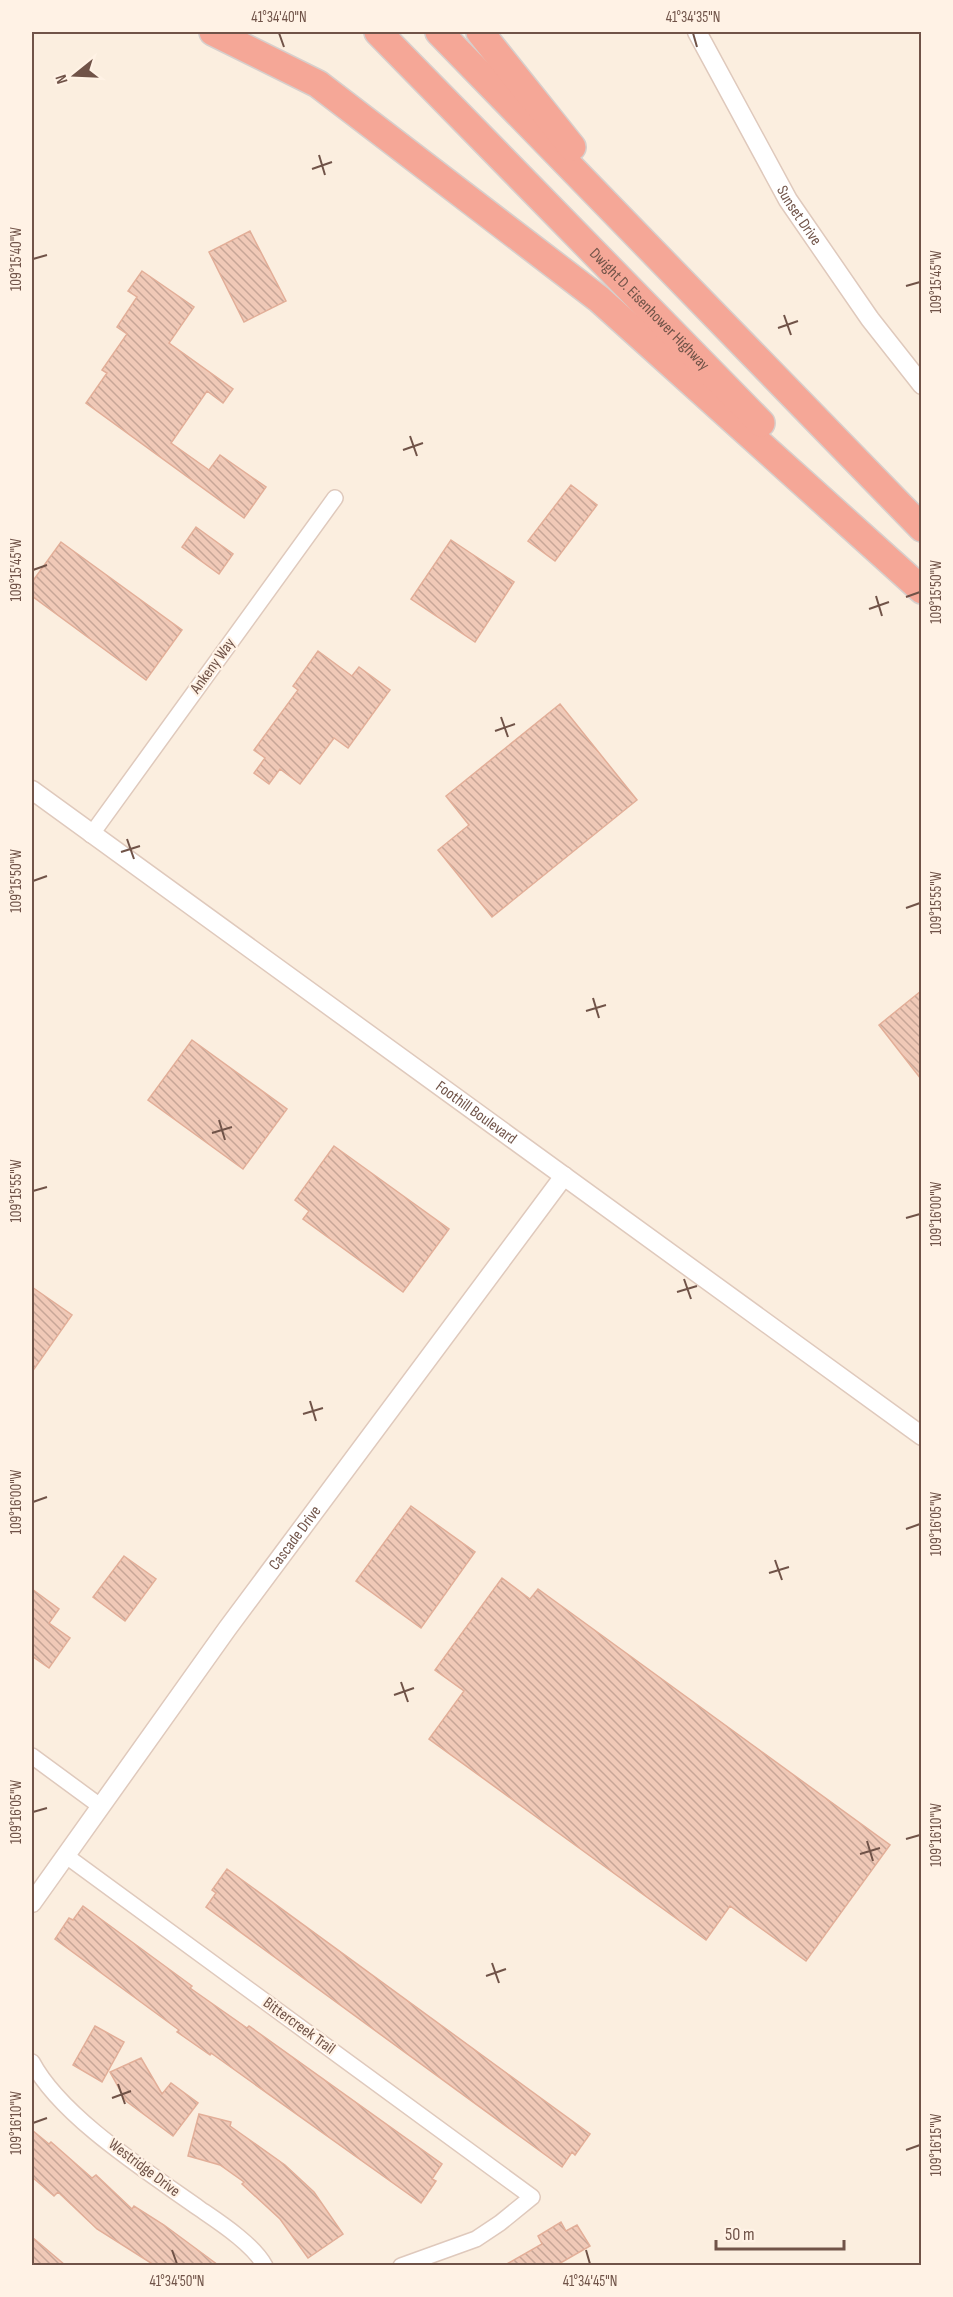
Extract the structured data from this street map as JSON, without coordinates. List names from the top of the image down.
{
  "streets": {
    "highway": ["Dwight D. Eisenhower Highway"],
    "street": [
      "Sunset Drive",
      "Ankeny Way",
      "Foothill Boulevard",
      "Cascade Drive",
      "Bittercreek Trail",
      "Westridge Drive"
    ]
  },
  "crossings": [
    ["Ankeny Way", "Foothill Boulevard"],
    ["Foothill Boulevard", "Cascade Drive"],
    ["Cascade Drive", "Bittercreek Trail"]
  ],
  "scale_bar": "50 m",
  "north": "left",
  "coordinates": [
    "41°34'40\"N",
    "41°34'35\"N",
    "109°15'40\"W",
    "109°15'45\"W",
    "109°15'50\"W",
    "109°15'55\"W",
    "109°16'00\"W",
    "109°16'05\"W",
    "109°16'10\"W",
    "109°16'15\"W",
    "41°34'50\"N",
    "41°34'45\"N"
  ]
}
